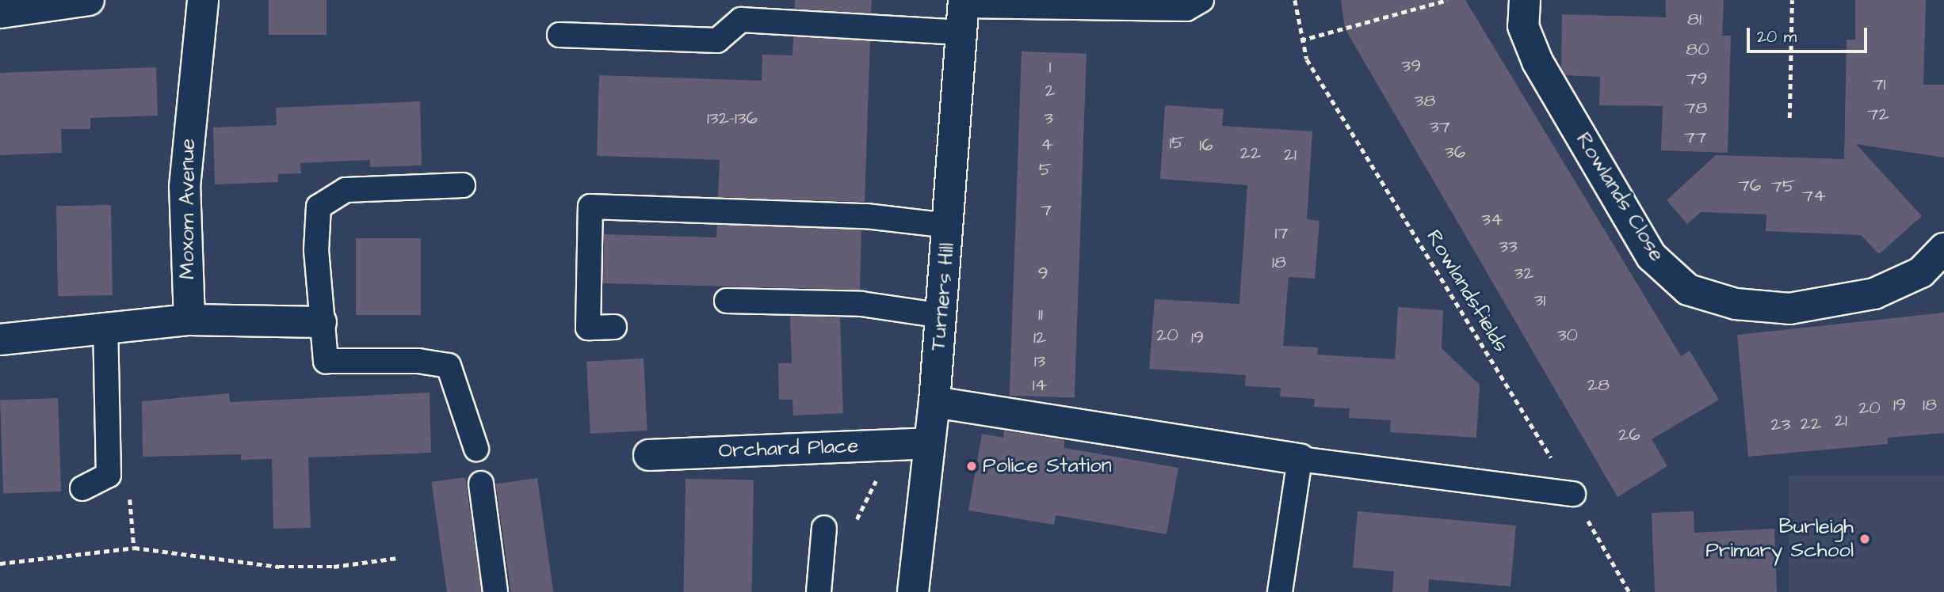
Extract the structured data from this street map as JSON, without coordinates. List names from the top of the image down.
{
  "streets": {
    "street": [
      "Rowlands Close",
      "Moxom Avenue",
      "Turners Hill",
      "Orchard Place"
    ],
    "path": ["Rowlandsfields"]
  },
  "crossings": [
    ["Turners Hill", "Orchard Place"]
  ],
  "places": ["Police Station", "Burleigh Primary School"],
  "house_numbers": [
    "81",
    "80",
    "39",
    "1",
    "79",
    "71",
    "2",
    "38",
    "78",
    "72",
    "132-136",
    "3",
    "37",
    "77",
    "15",
    "4",
    "16",
    "36",
    "22",
    "21",
    "5",
    "76",
    "75",
    "74",
    "7",
    "34",
    "17",
    "33",
    "18",
    "9",
    "32",
    "31",
    "11",
    "20",
    "30",
    "12",
    "19",
    "13",
    "14",
    "28",
    "19",
    "18",
    "20",
    "21",
    "22",
    "23",
    "26"
  ],
  "scale_bar": "20 m"
}
